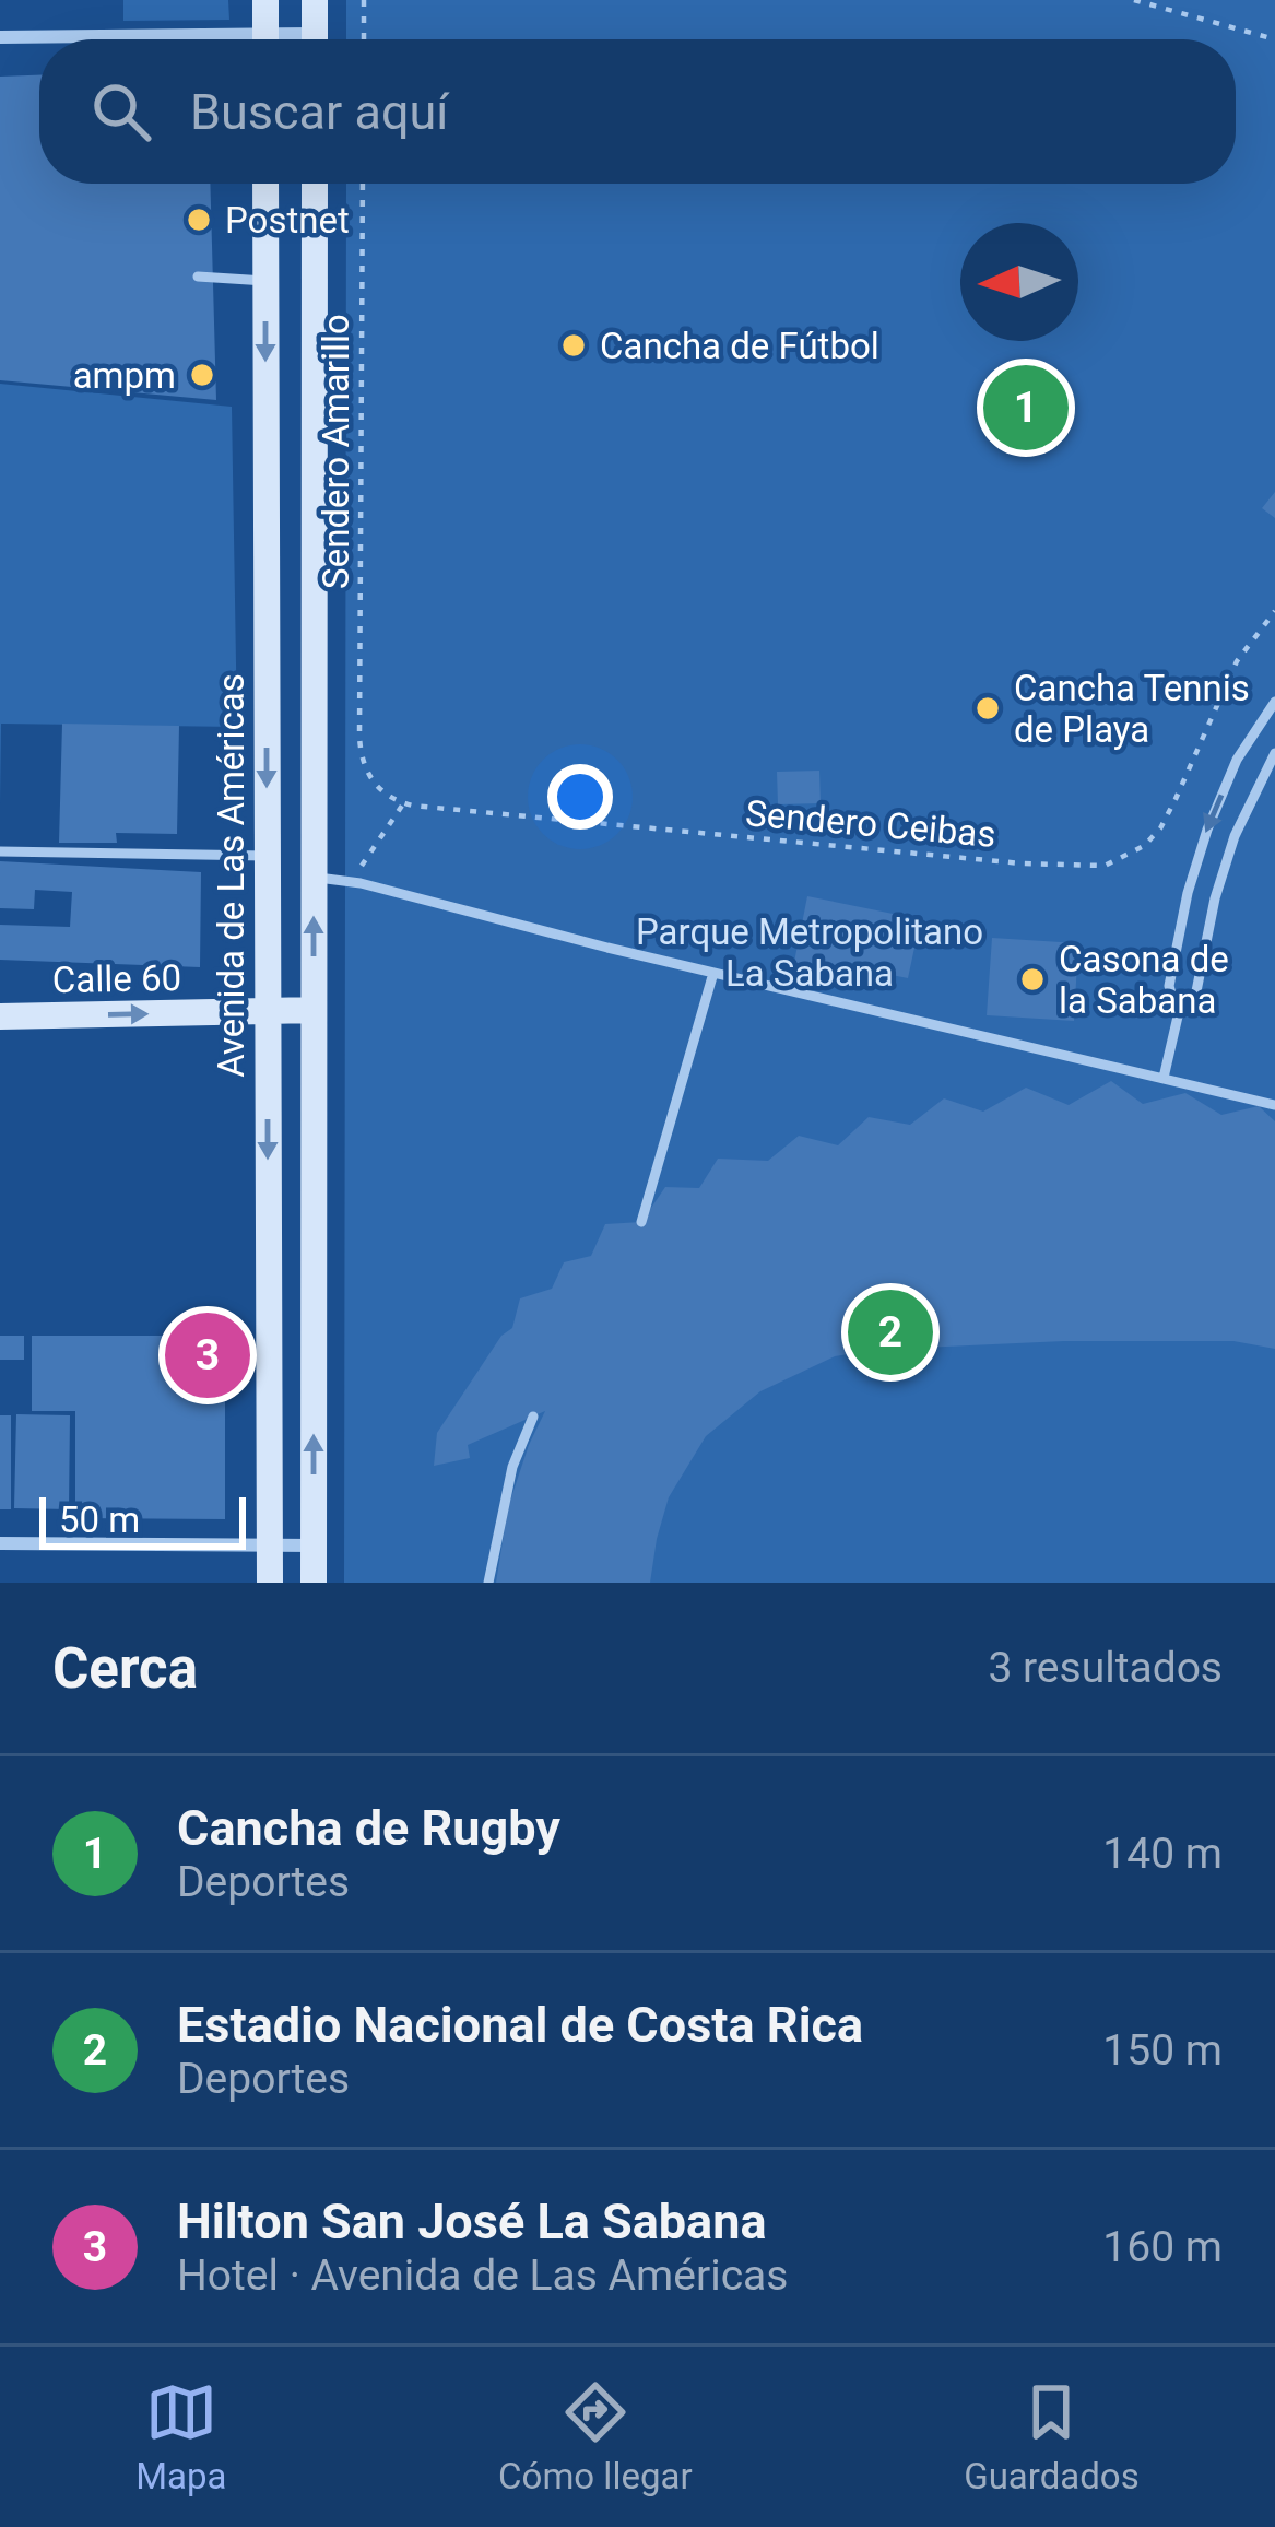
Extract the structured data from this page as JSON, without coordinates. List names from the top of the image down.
{
  "streets": {
    "main road": ["Avenida de Las Américas", "Calle 60"],
    "path": ["Sendero Amarillo", "Sendero Ceibas"]
  },
  "crossings": [
    ["Avenida de Las Américas", "Calle 60"]
  ],
  "one_way": ["Calle 60"],
  "parks": ["Parque Metropolitano La Sabana"],
  "places": [
    "Postnet",
    "Cancha de Fútbol",
    "ampm",
    "Cancha Tennis de Playa",
    "Casona de la Sabana"
  ],
  "scale_bar": "50 m",
  "north": "left",
  "page": {
    "search": "Buscar aquí",
    "pins": ["1", "2", "3"],
    "scale": "50 m",
    "heading": ["Cerca", "3 resultados"],
    "list": [
      {
        "mark": "1",
        "name": "Cancha de Rugby",
        "note": "Deportes",
        "value": "140 m"
      },
      {
        "mark": "2",
        "name": "Estadio Nacional de Costa Rica",
        "note": "Deportes",
        "value": "150 m"
      },
      {
        "mark": "3",
        "name": "Hilton San José La Sabana",
        "note": "Hotel · Avenida de Las Américas",
        "value": "160 m"
      }
    ],
    "nav": ["Mapa", "Cómo llegar", "Guardados"]
  }
}
